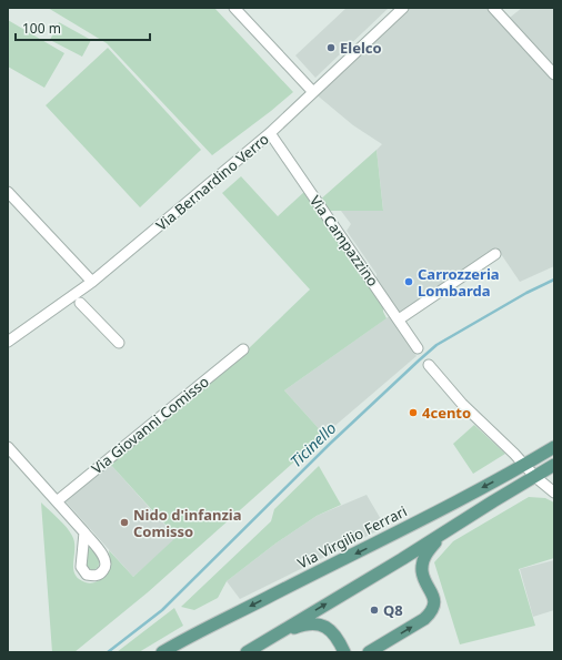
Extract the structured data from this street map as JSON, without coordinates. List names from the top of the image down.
{
  "streets": {
    "main road": ["Via Virgilio Ferrari"],
    "street": ["Via Bernardino Verro", "Via Campazzino", "Via Giovanni Comisso"]
  },
  "crossings": [
    ["Via Bernardino Verro", "Via Campazzino"]
  ],
  "water": ["Ticinello"],
  "places": [
    "Elelco",
    "Carrozzeria Lombarda",
    "4cento",
    "Nido d'infanzia Comisso",
    "Q8"
  ],
  "scale_bar": "100 m"
}
